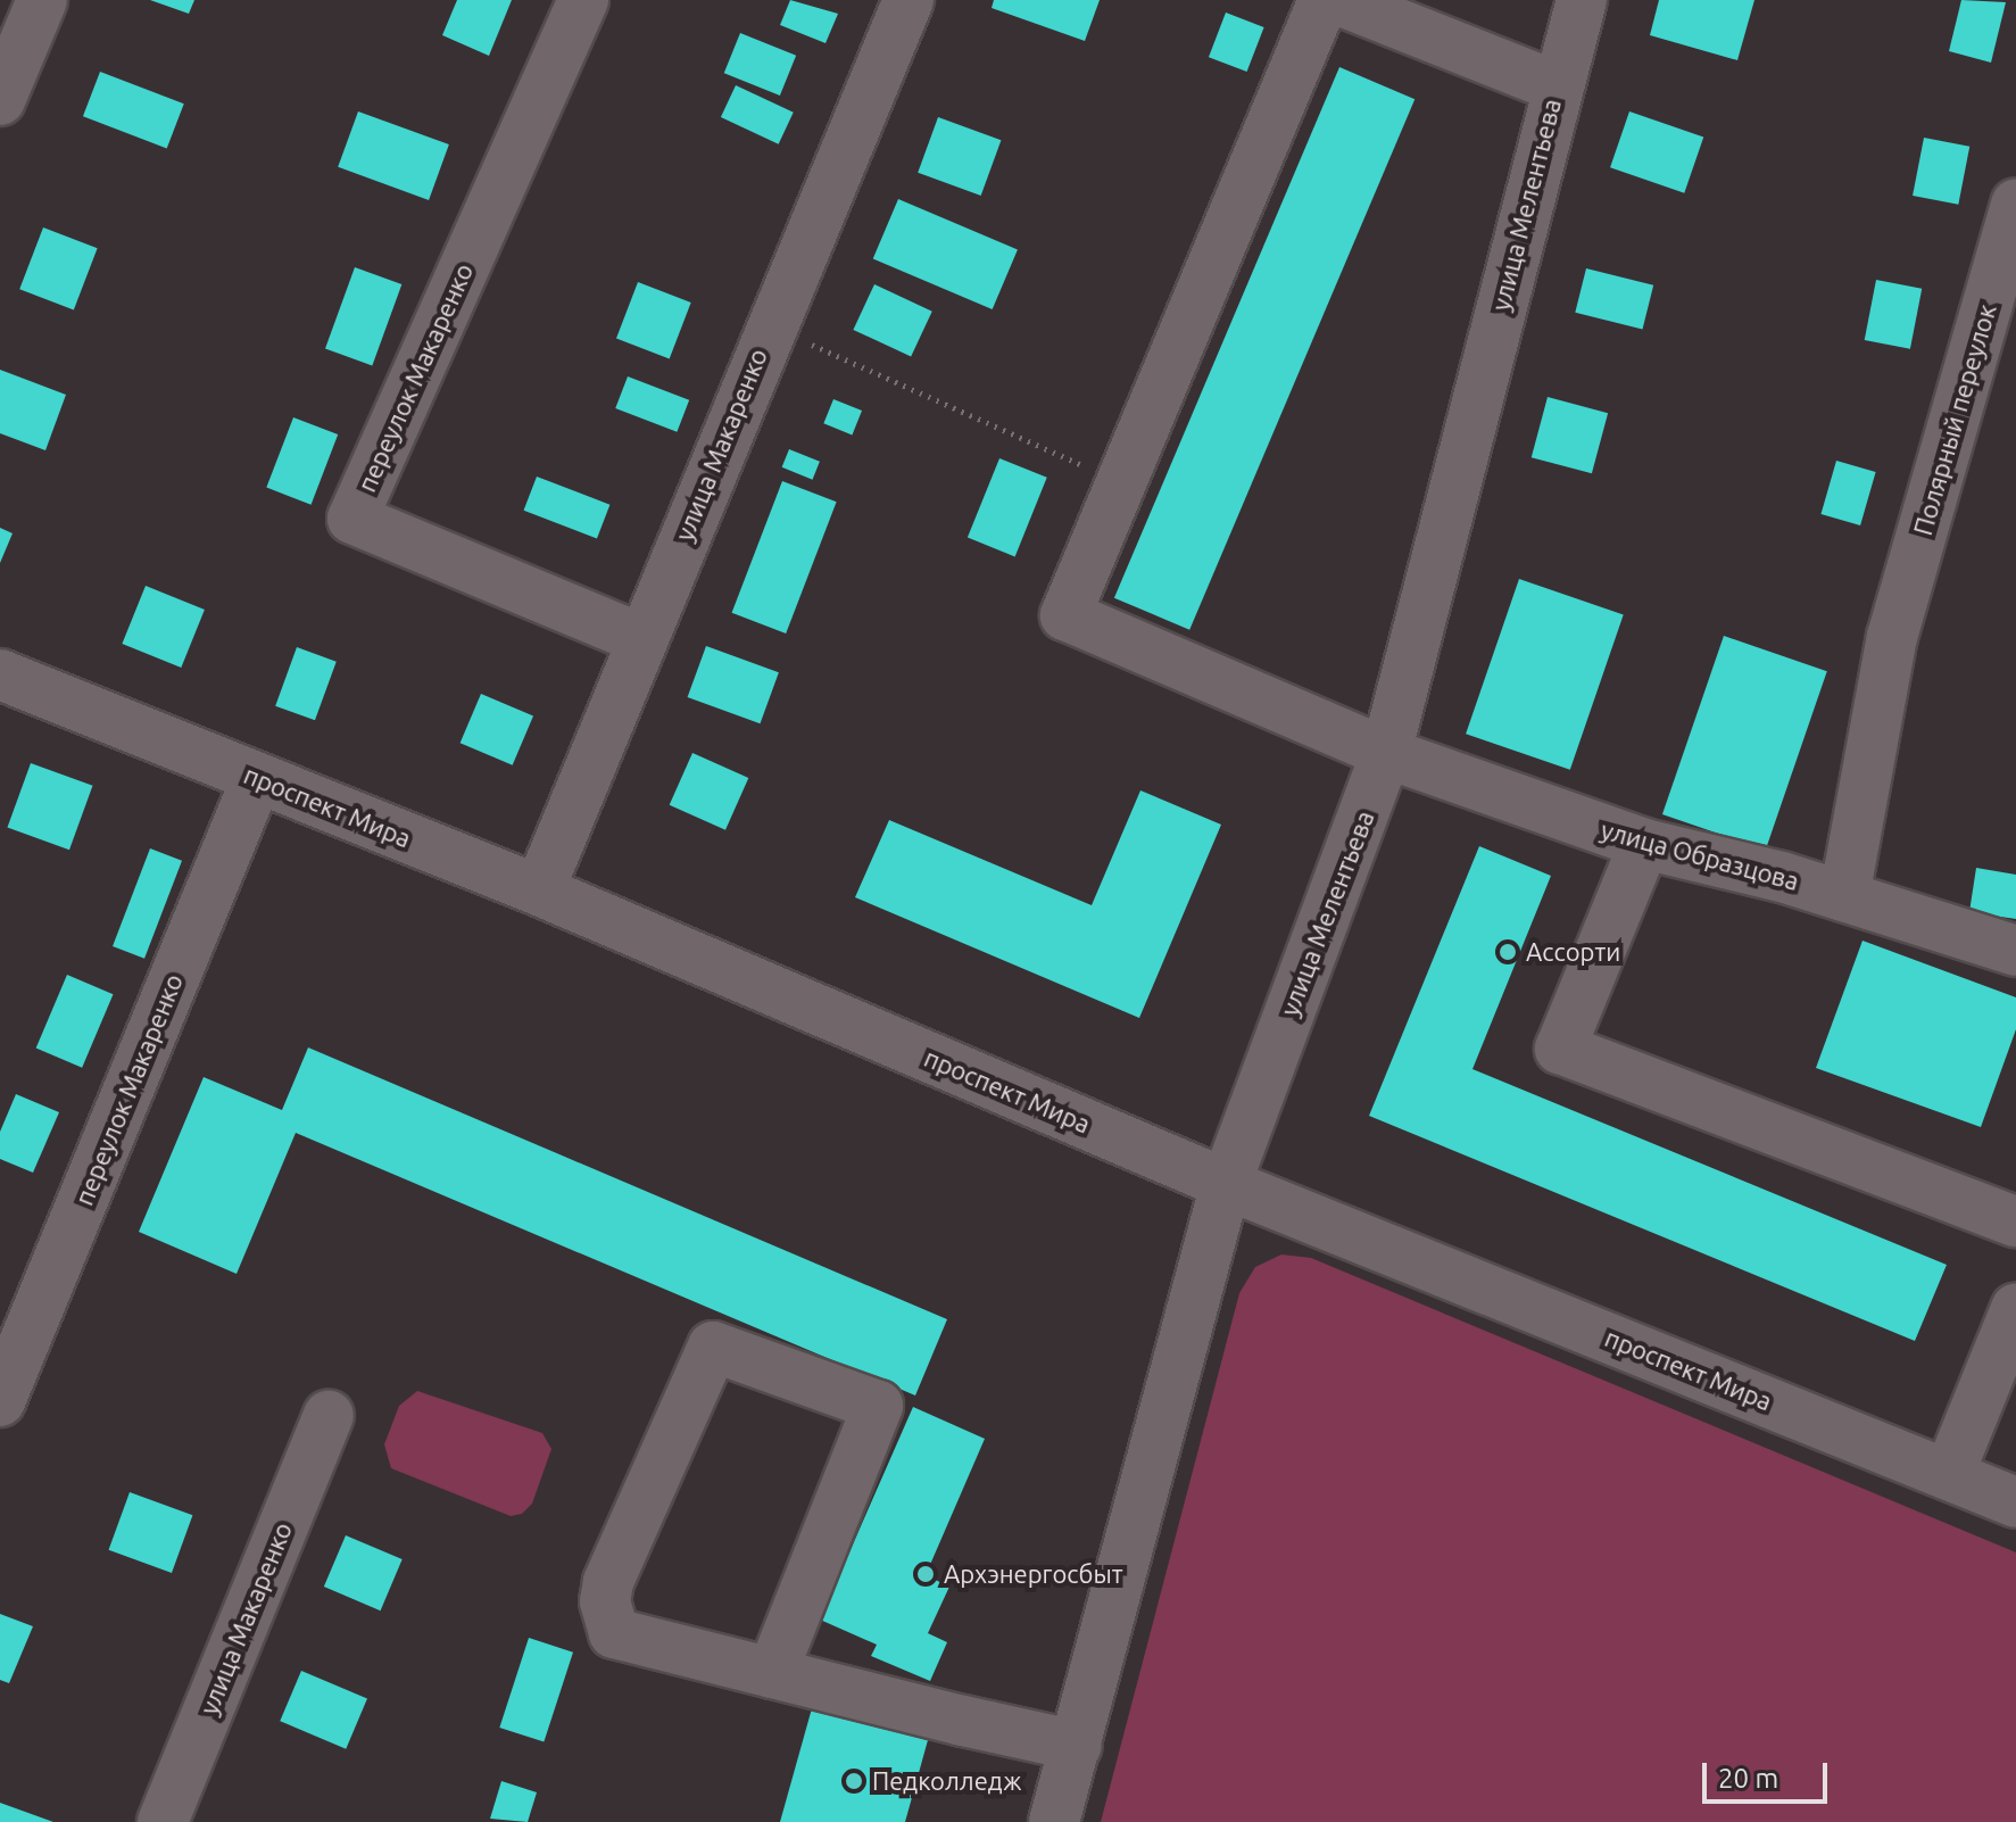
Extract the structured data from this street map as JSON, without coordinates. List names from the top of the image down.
{
  "streets": {
    "street": [
      "улица Мелентьева",
      "переулок Макаренко",
      "Полярный переулок",
      "улица Макаренко",
      "проспект Мира",
      "улица Образцова"
    ]
  },
  "crossings": [
    ["улица Мелентьева", "проспект Мира"],
    ["улица Мелентьева", "улица Образцова"],
    ["переулок Макаренко", "улица Макаренко"],
    ["переулок Макаренко", "проспект Мира"],
    ["Полярный переулок", "улица Образцова"],
    ["улица Макаренко", "проспект Мира"]
  ],
  "places": ["Ассорти", "Архэнергосбыт", "Педколледж"],
  "scale_bar": "20 m"
}
